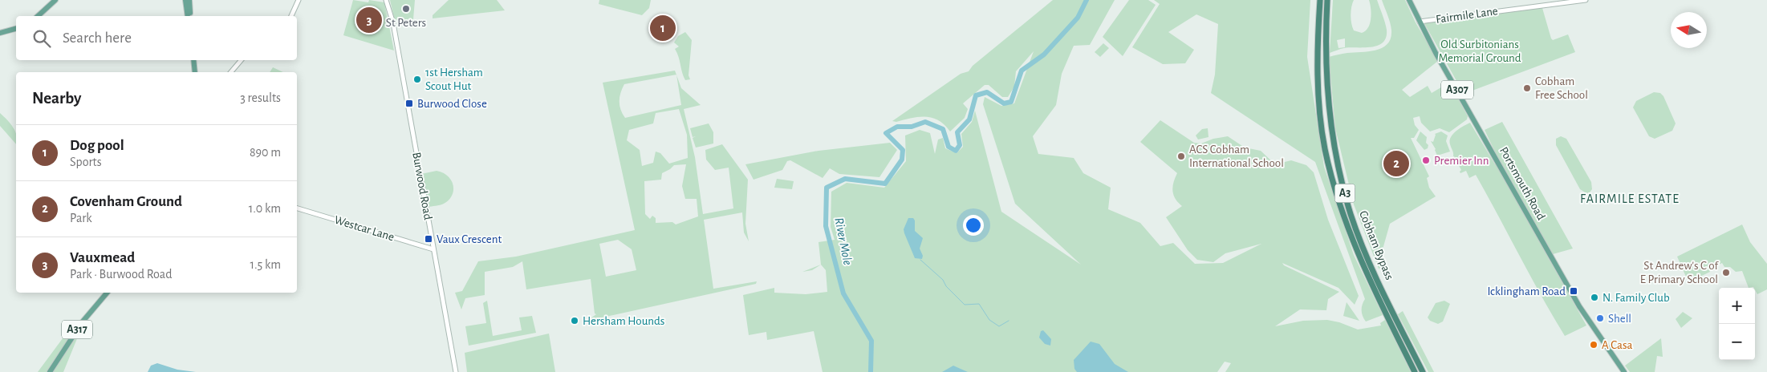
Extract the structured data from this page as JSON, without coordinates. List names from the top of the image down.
{
  "streets": {
    "highway": ["A3", "Cobham Bypass"],
    "main road": ["A307", "Portsmouth Road", "A317"],
    "street": ["Fairmile Lane", "Burwood Road", "Westcar Lane"]
  },
  "crossings": [
    ["Fairmile Lane", "Portsmouth Road"],
    ["Burwood Road", "Westcar Lane"]
  ],
  "districts": ["FAIRMILE ESTATE"],
  "water": ["River Mole"],
  "parks": ["Old Surbitonians Memorial Ground"],
  "places": {
    "other": [
      "St Peters",
      "1st Hersham Scout Hut",
      "Cobham Free School",
      "ACS Cobham International School",
      "Premier Inn",
      "St Andrew's C of E Primary School",
      "N. Family Club",
      "Shell",
      "Hersham Hounds",
      "A Casa"
    ],
    "transit": ["Burwood Close", "Vaux Crescent", "Icklingham Road"]
  },
  "north": "left",
  "page": {
    "pins": ["3", "1", "2"],
    "search": "Search here",
    "heading": ["Nearby", "3 results"],
    "list": [
      {
        "mark": "1",
        "name": "Dog pool",
        "note": "Sports",
        "value": "890 m"
      },
      {
        "mark": "2",
        "name": "Covenham Ground",
        "note": "Park",
        "value": "1.0 km"
      },
      {
        "mark": "3",
        "name": "Vauxmead",
        "note": "Park · Burwood Road",
        "value": "1.5 km"
      }
    ],
    "map_buttons": ["+", "−"]
  }
}
